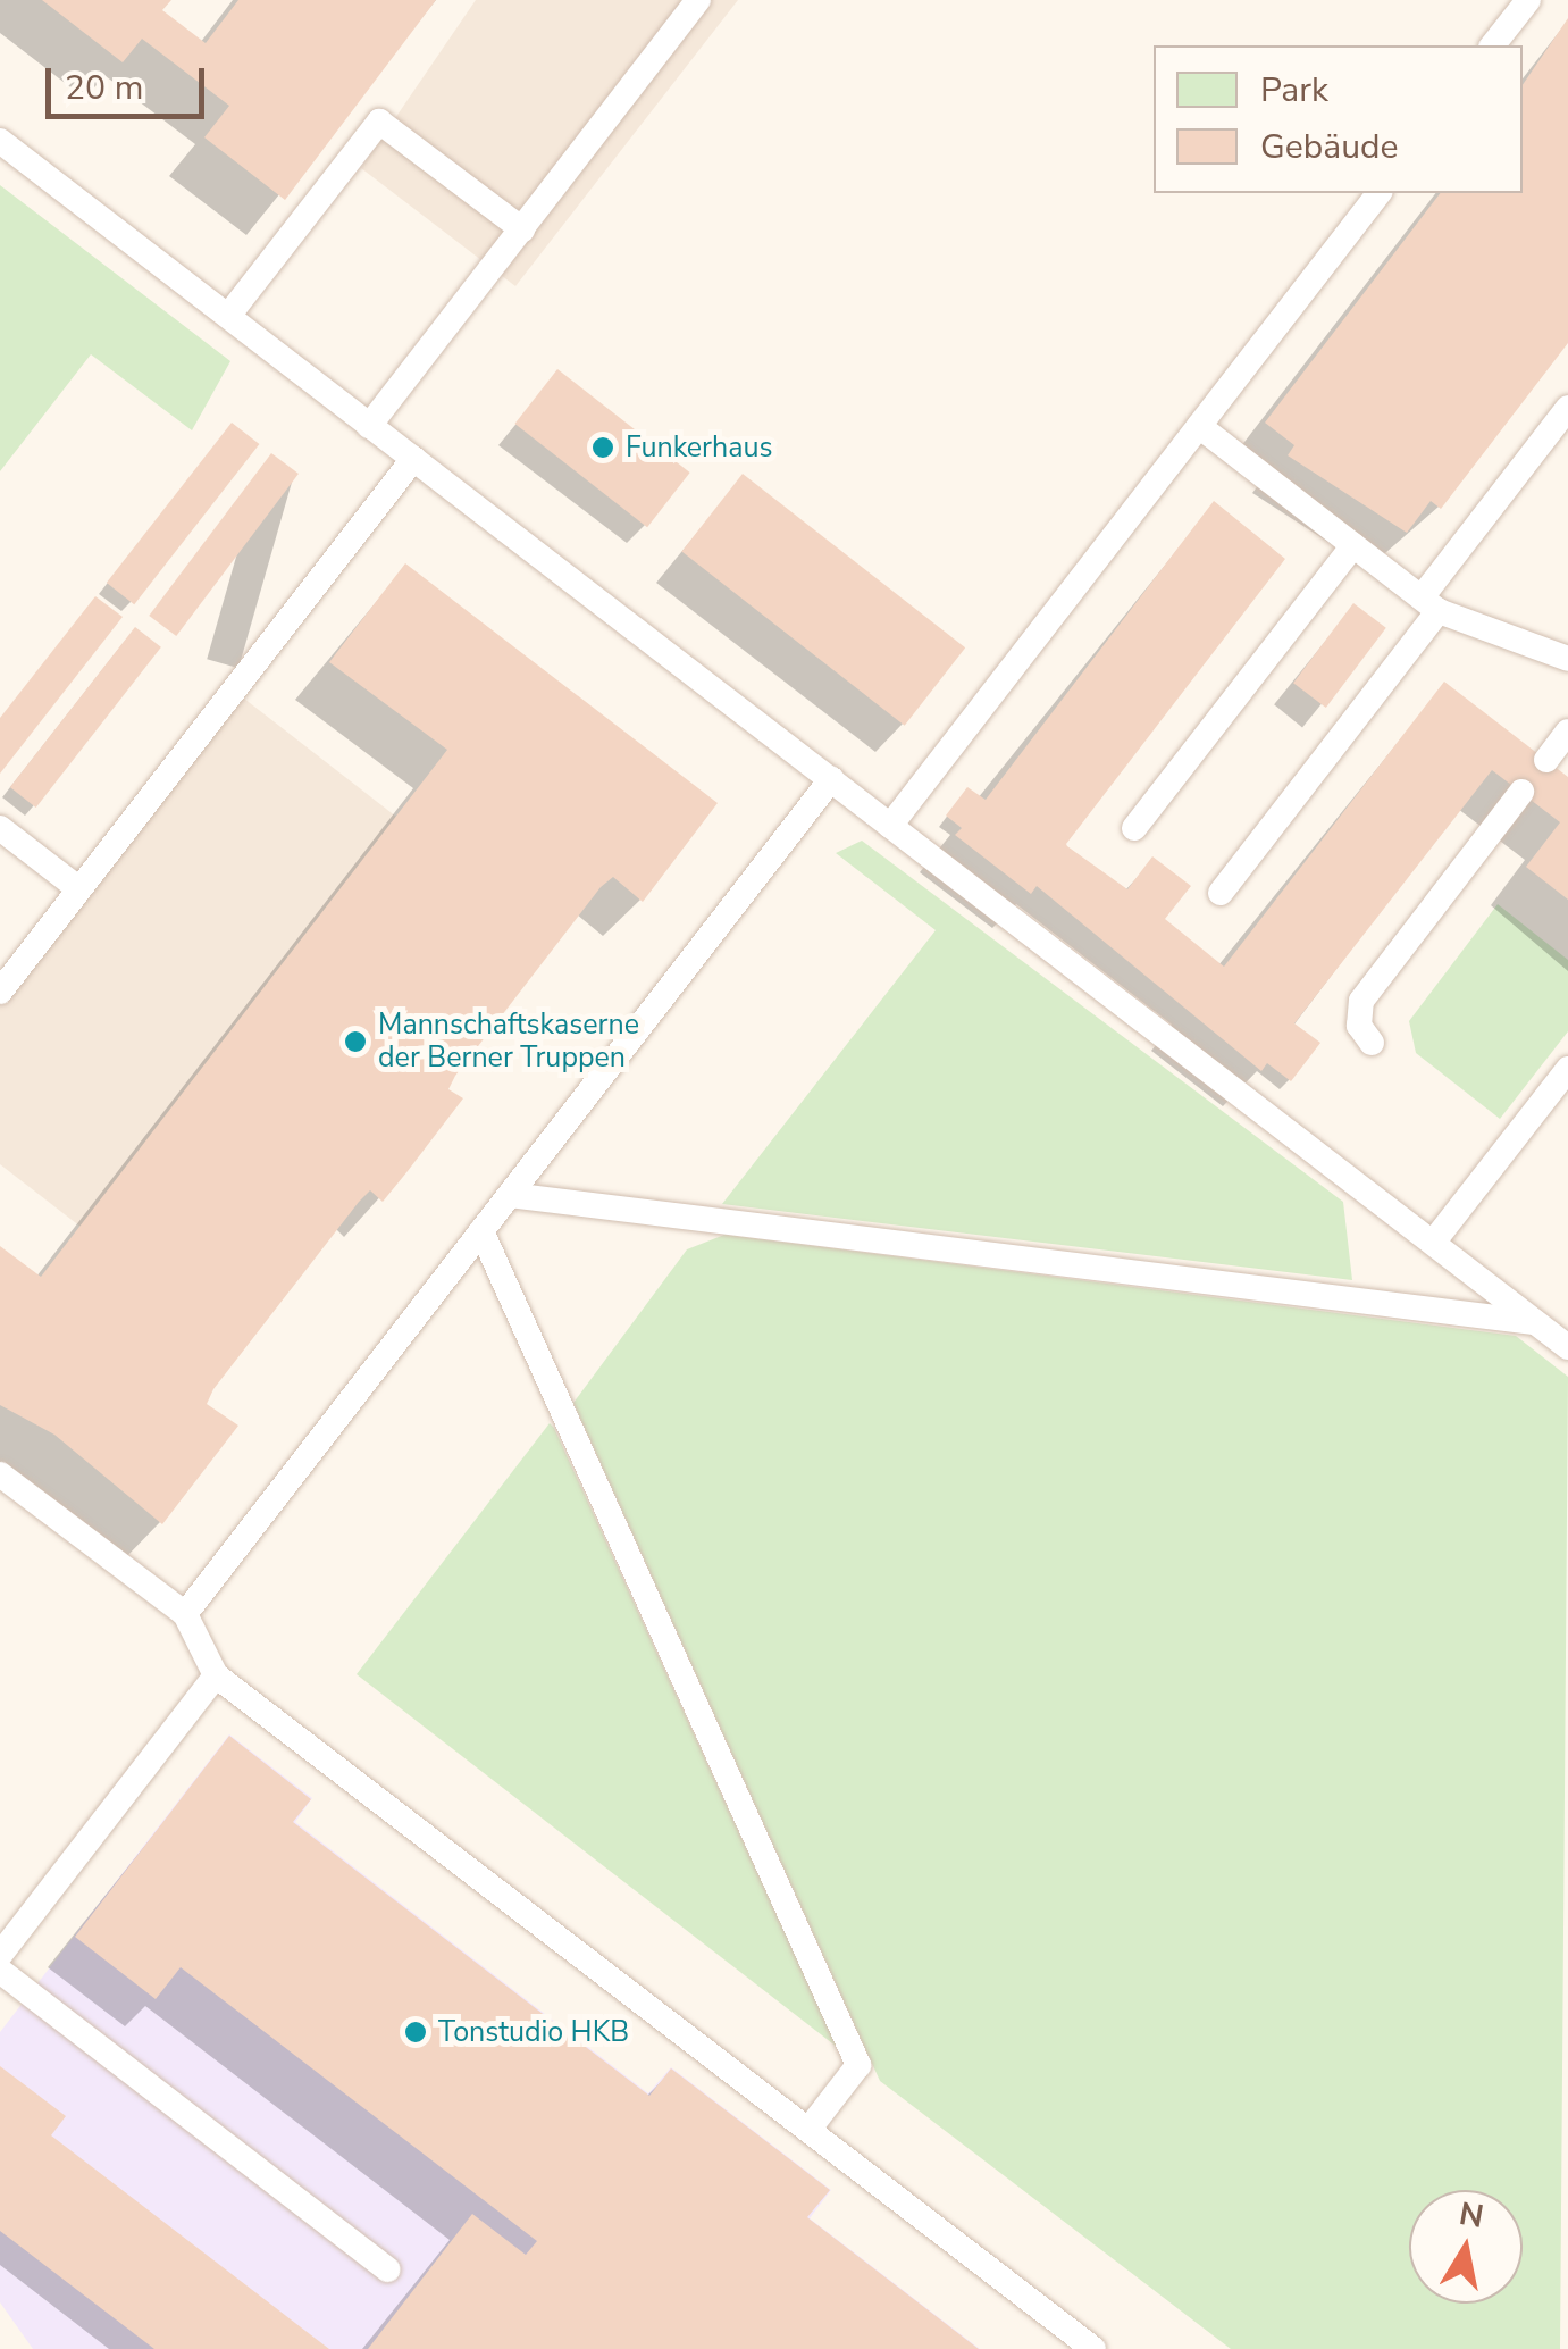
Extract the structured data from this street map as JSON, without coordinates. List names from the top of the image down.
{
  "places": ["Funkerhaus", "Mannschaftskaserne der Berner Truppen", "Tonstudio HKB"],
  "legend": ["Park", "Gebäude"],
  "scale_bar": "20 m",
  "north": "top"
}
